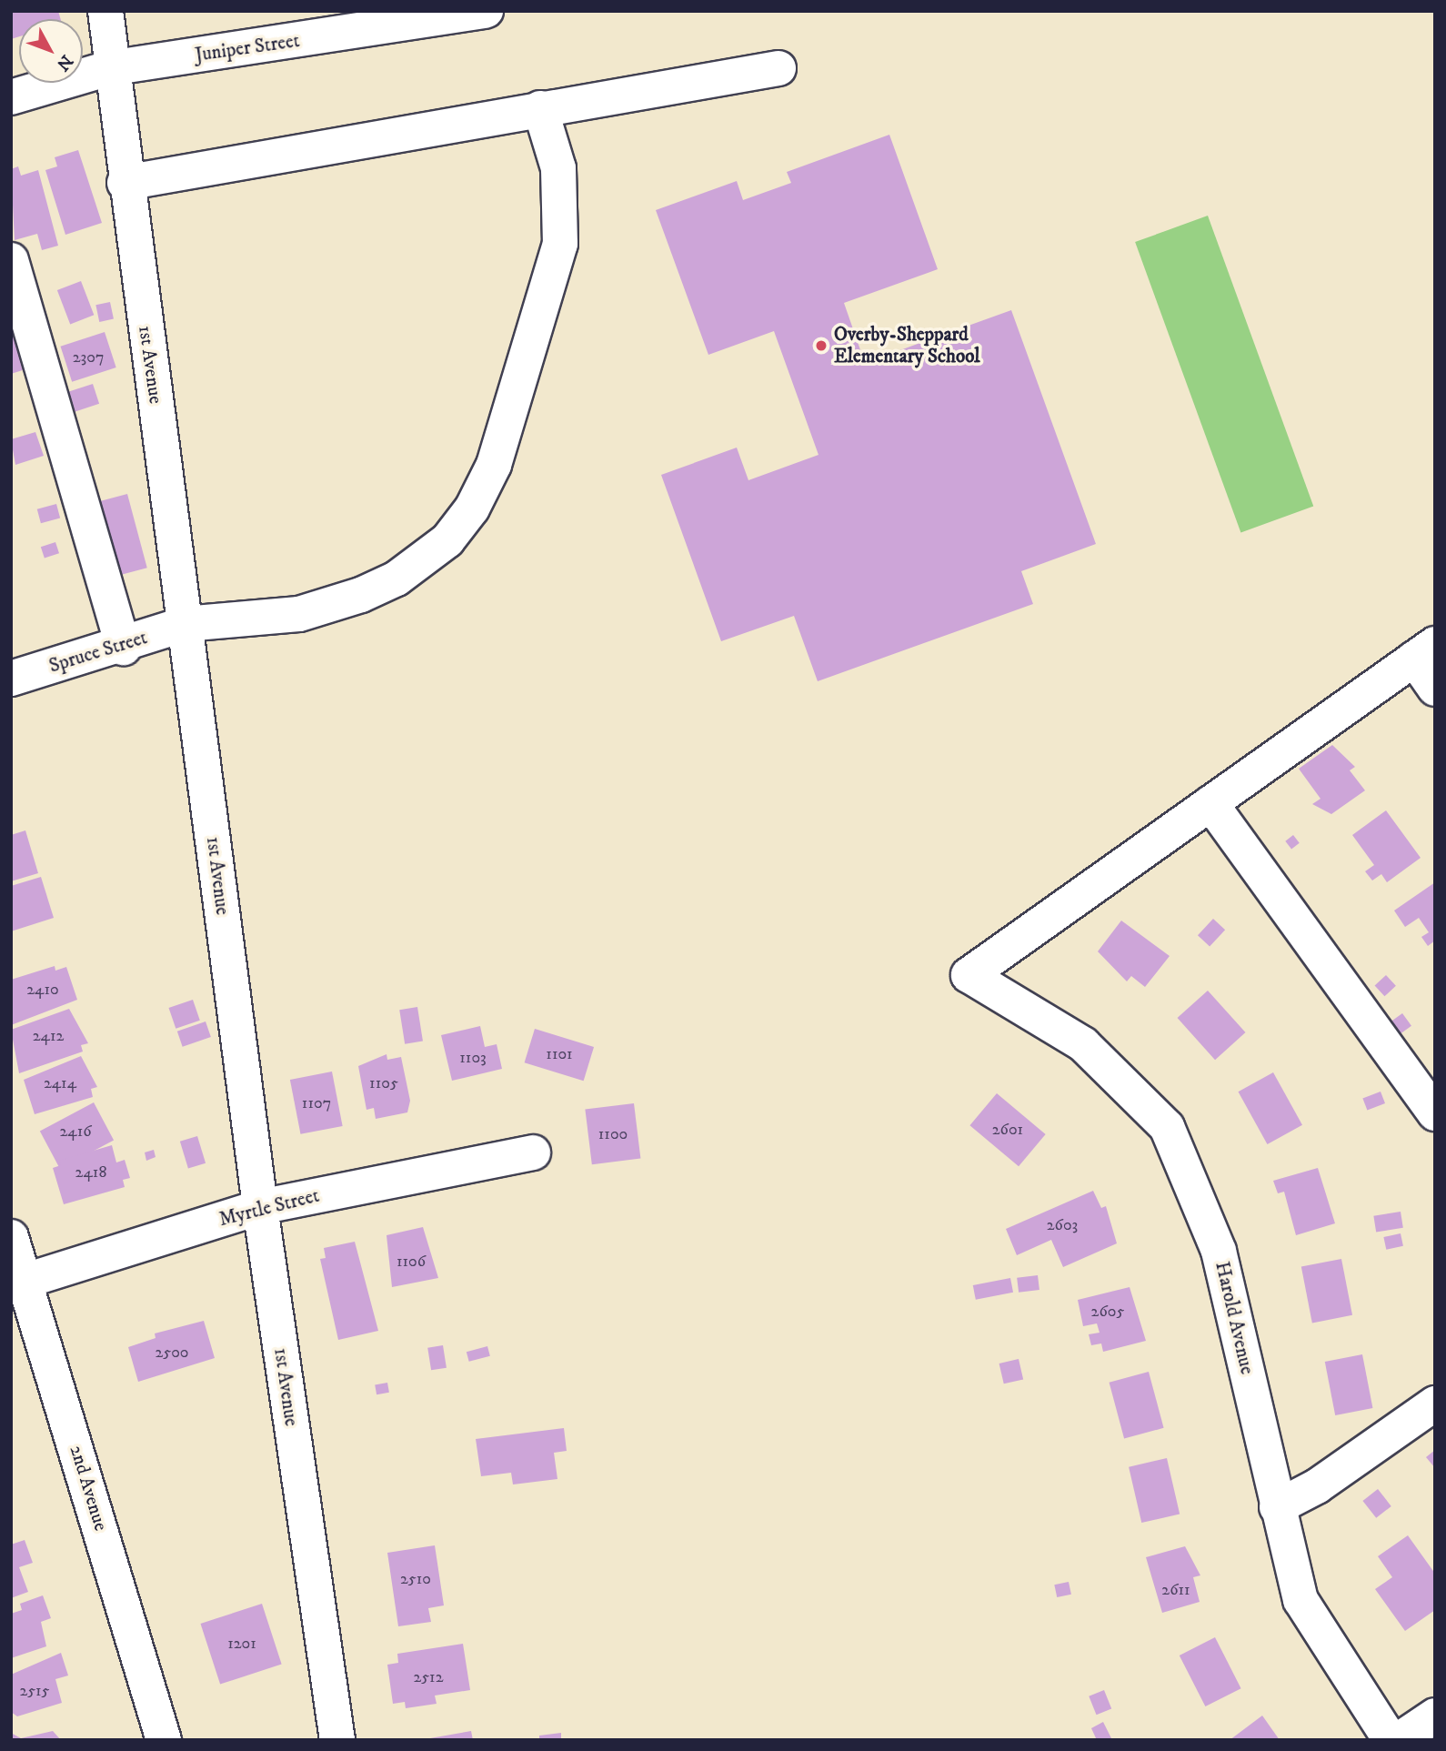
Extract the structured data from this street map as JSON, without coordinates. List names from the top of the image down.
{
  "streets": {
    "street": [
      "Juniper Street",
      "1st Avenue",
      "Spruce Street",
      "Myrtle Street",
      "Harold Avenue",
      "2nd Avenue"
    ]
  },
  "crossings": [
    ["Juniper Street", "1st Avenue"],
    ["1st Avenue", "Spruce Street"],
    ["1st Avenue", "Myrtle Street"],
    ["Myrtle Street", "2nd Avenue"]
  ],
  "places": ["Overby-Sheppard Elementary School"],
  "house_numbers": [
    "2307",
    "2410",
    "2412",
    "1101",
    "1103",
    "2414",
    "1105",
    "1107",
    "2601",
    "2416",
    "1100",
    "2418",
    "2603",
    "1106",
    "2605",
    "2500",
    "2510",
    "2611",
    "1201",
    "2512",
    "2515"
  ],
  "north": "bottom right"
}
